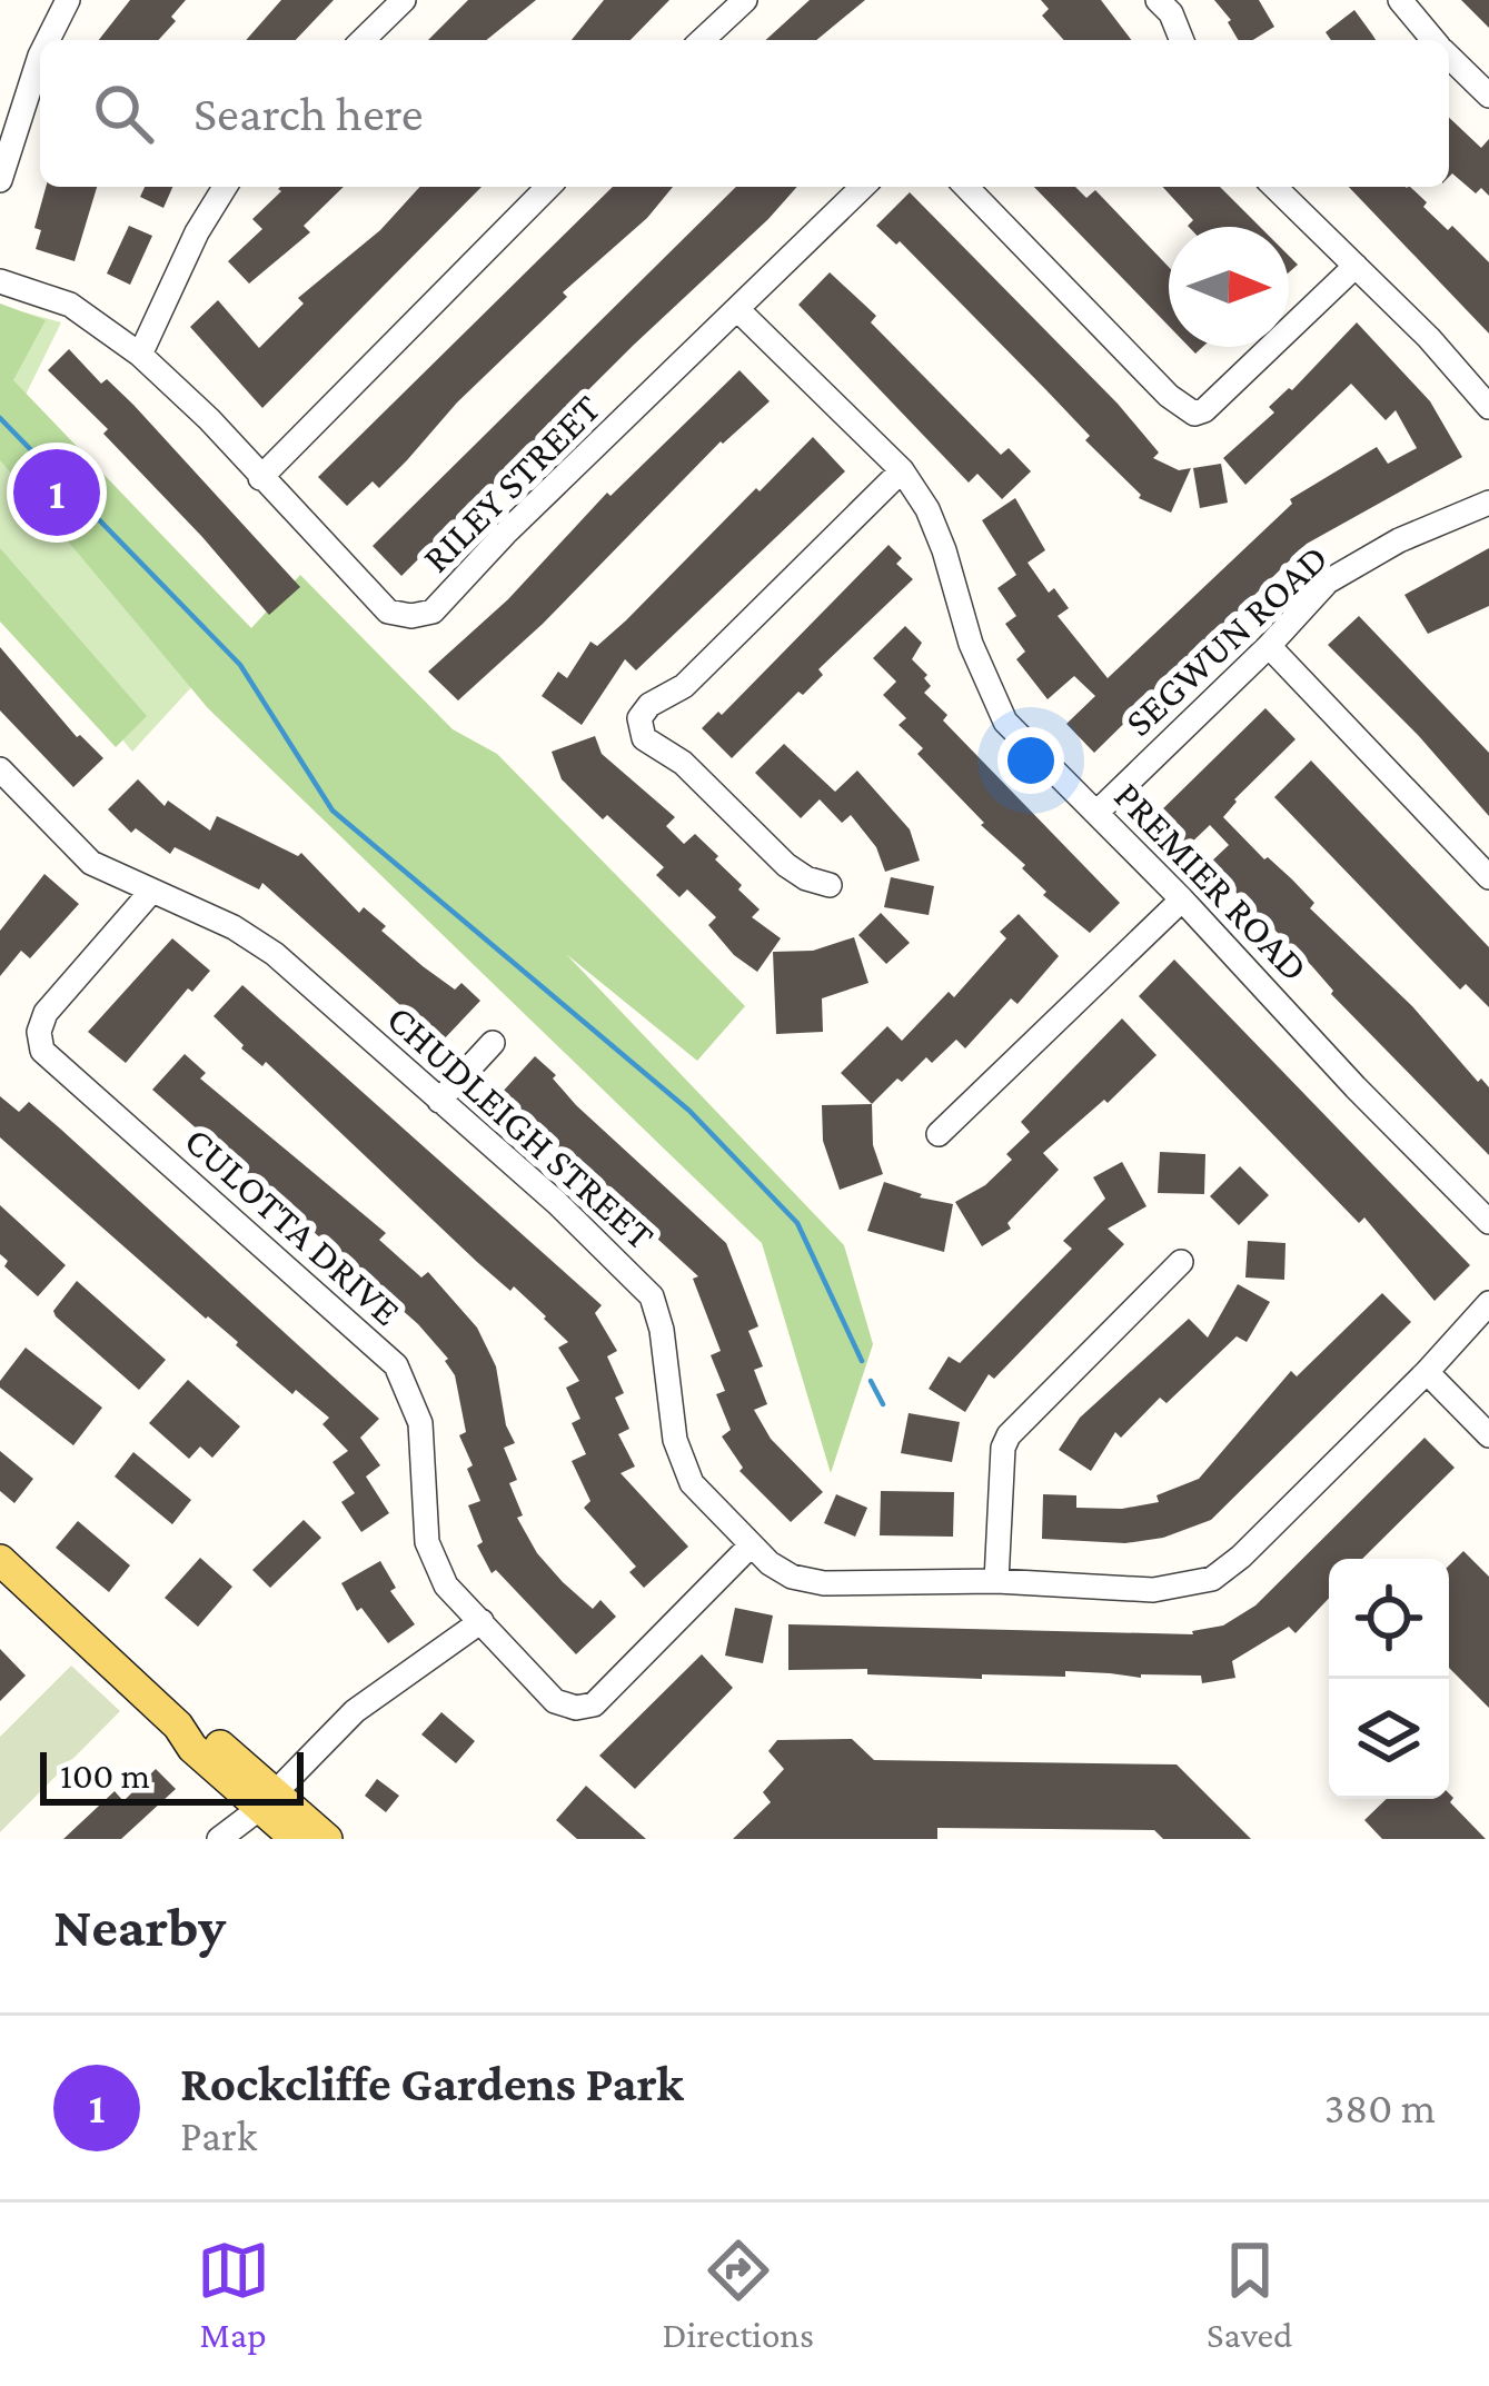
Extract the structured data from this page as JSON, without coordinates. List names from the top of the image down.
{
  "streets": {
    "street": [
      "RILEY STREET",
      "SEGWUN ROAD",
      "PREMIER ROAD",
      "CHUDLEIGH STREET",
      "CULOTTA DRIVE"
    ]
  },
  "crossings": [
    ["RILEY STREET", "PREMIER ROAD"],
    ["SEGWUN ROAD", "PREMIER ROAD"],
    ["CHUDLEIGH STREET", "CULOTTA DRIVE"]
  ],
  "scale_bar": "100 m",
  "north": "right",
  "page": {
    "search": "Search here",
    "pins": "1",
    "scale": "100 m",
    "heading": "Nearby",
    "list": [
      {
        "mark": "1",
        "name": "Rockcliffe Gardens Park",
        "note": "Park",
        "value": "380 m"
      }
    ],
    "nav": ["Map", "Directions", "Saved"]
  }
}
